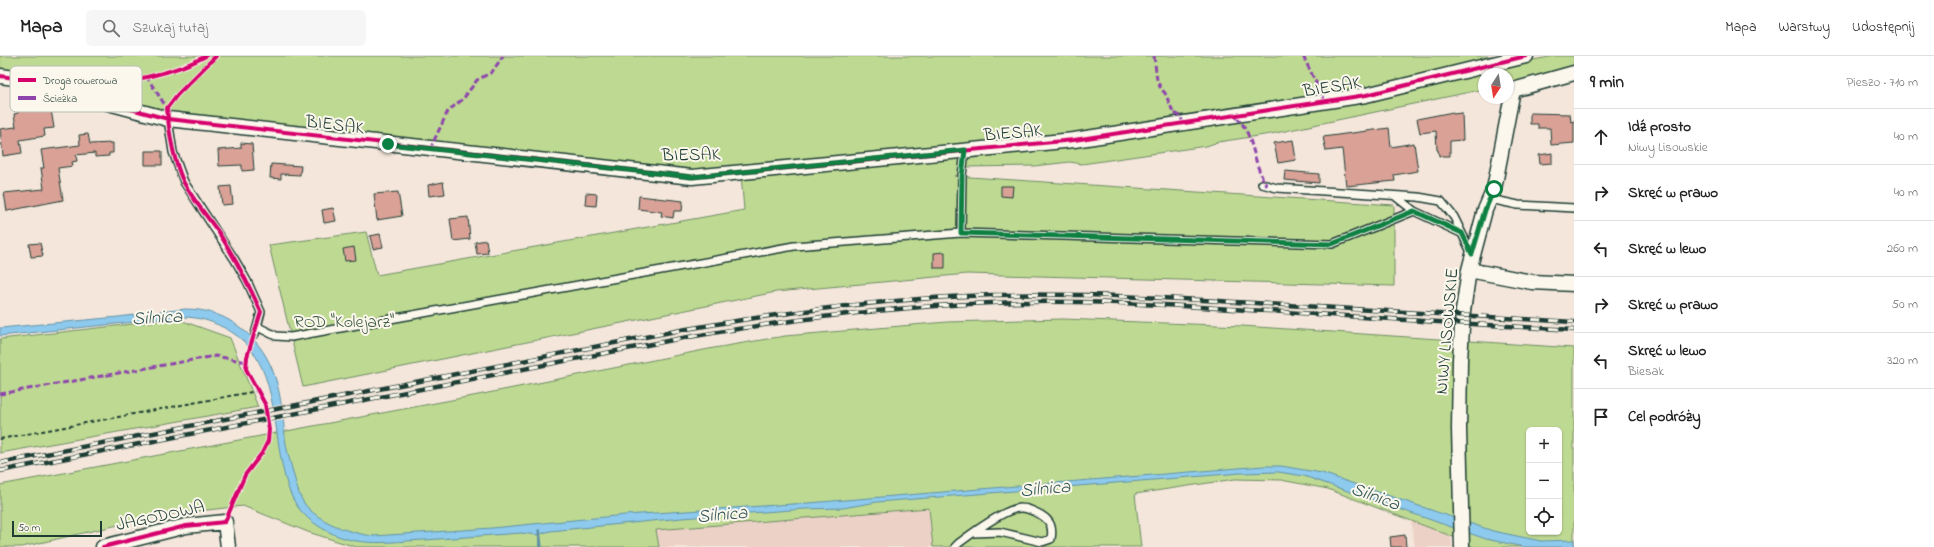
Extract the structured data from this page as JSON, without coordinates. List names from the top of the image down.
{
  "streets": {
    "street": ["BIESAK", "NIWY LISOWSKIE", "JAGODOWA"]
  },
  "water": ["Silnica"],
  "parks": ["ROD \"Kolejarz\""],
  "legend": ["Droga rowerowa", "Ścieżka"],
  "scale_bar": "50 m",
  "north": "bottom",
  "page": {
    "header": "Mapa",
    "search": "Szukaj tutaj",
    "nav": ["Mapa", "Warstwy", "Udostępnij"],
    "heading": ["9 min", "Pieszo · 710 m"],
    "list": [
      ["Idź prosto", "Niwy Lisowskie", "40 m"],
      ["Skręć w prawo", "40 m"],
      ["Skręć w lewo", "260 m"],
      ["Skręć w prawo", "50 m"],
      ["Skręć w lewo", "Biesak", "320 m"],
      "Cel podróży"
    ],
    "map_buttons": ["+", "−"],
    "scale": "50 m"
  }
}
